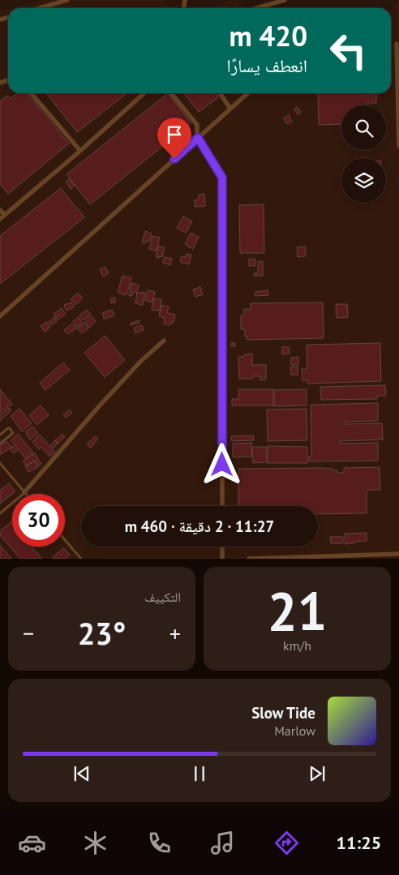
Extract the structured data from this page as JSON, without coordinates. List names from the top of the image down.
{
  "page": {
    "turn": ["420 m", "انعطف يسارًا"],
    "limit": "30",
    "trip": "11:27 · 2 دقيقة · 460 m",
    "tile": [
      ["21", "km/h"],
      "التكييف"
    ],
    "heat": ["−", "23°", "+"],
    "song": ["Slow Tide", "Marlow"],
    "tabs": "11:25"
  }
}
